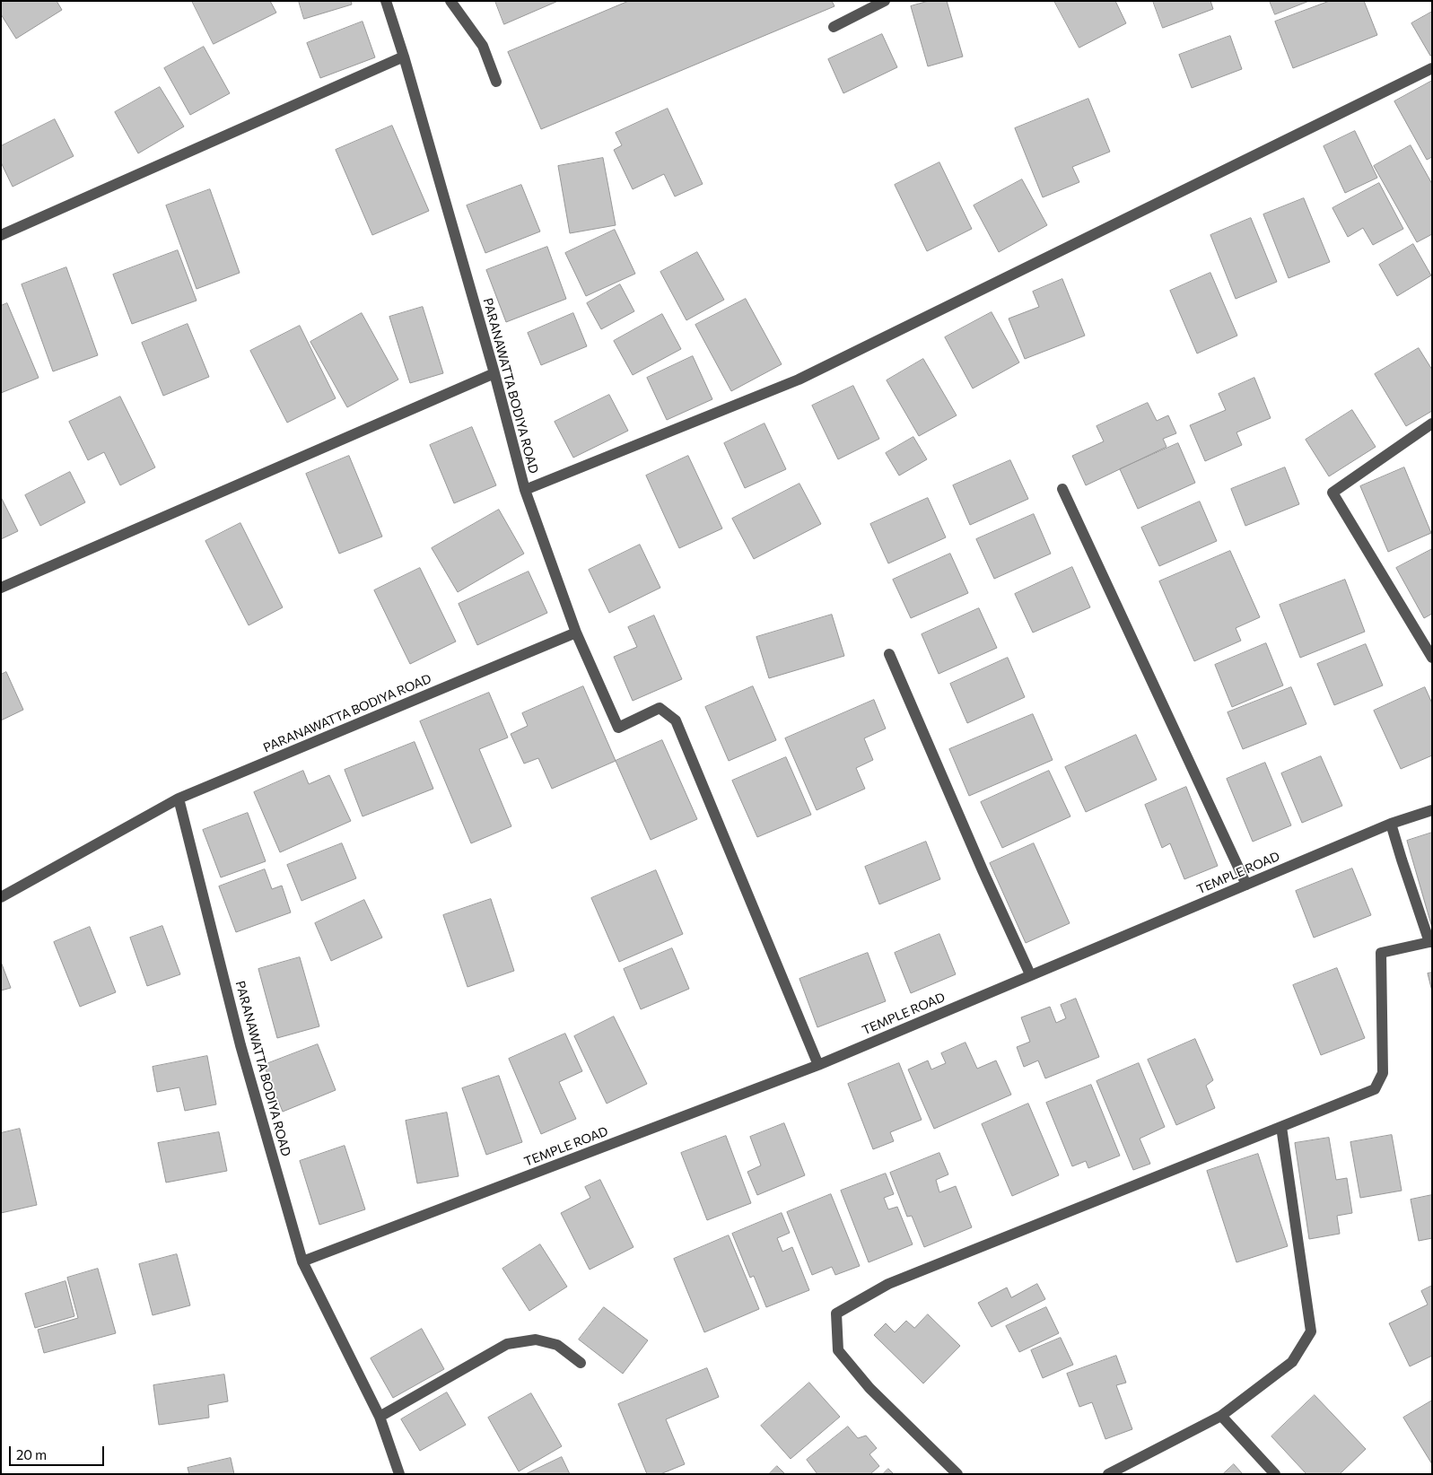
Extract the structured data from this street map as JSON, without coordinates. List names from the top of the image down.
{
  "streets": {
    "street": ["PARANAWATTA BODIYA ROAD", "TEMPLE ROAD"]
  },
  "crossings": [
    ["PARANAWATTA BODIYA ROAD", "TEMPLE ROAD"]
  ],
  "scale_bar": "20 m"
}
